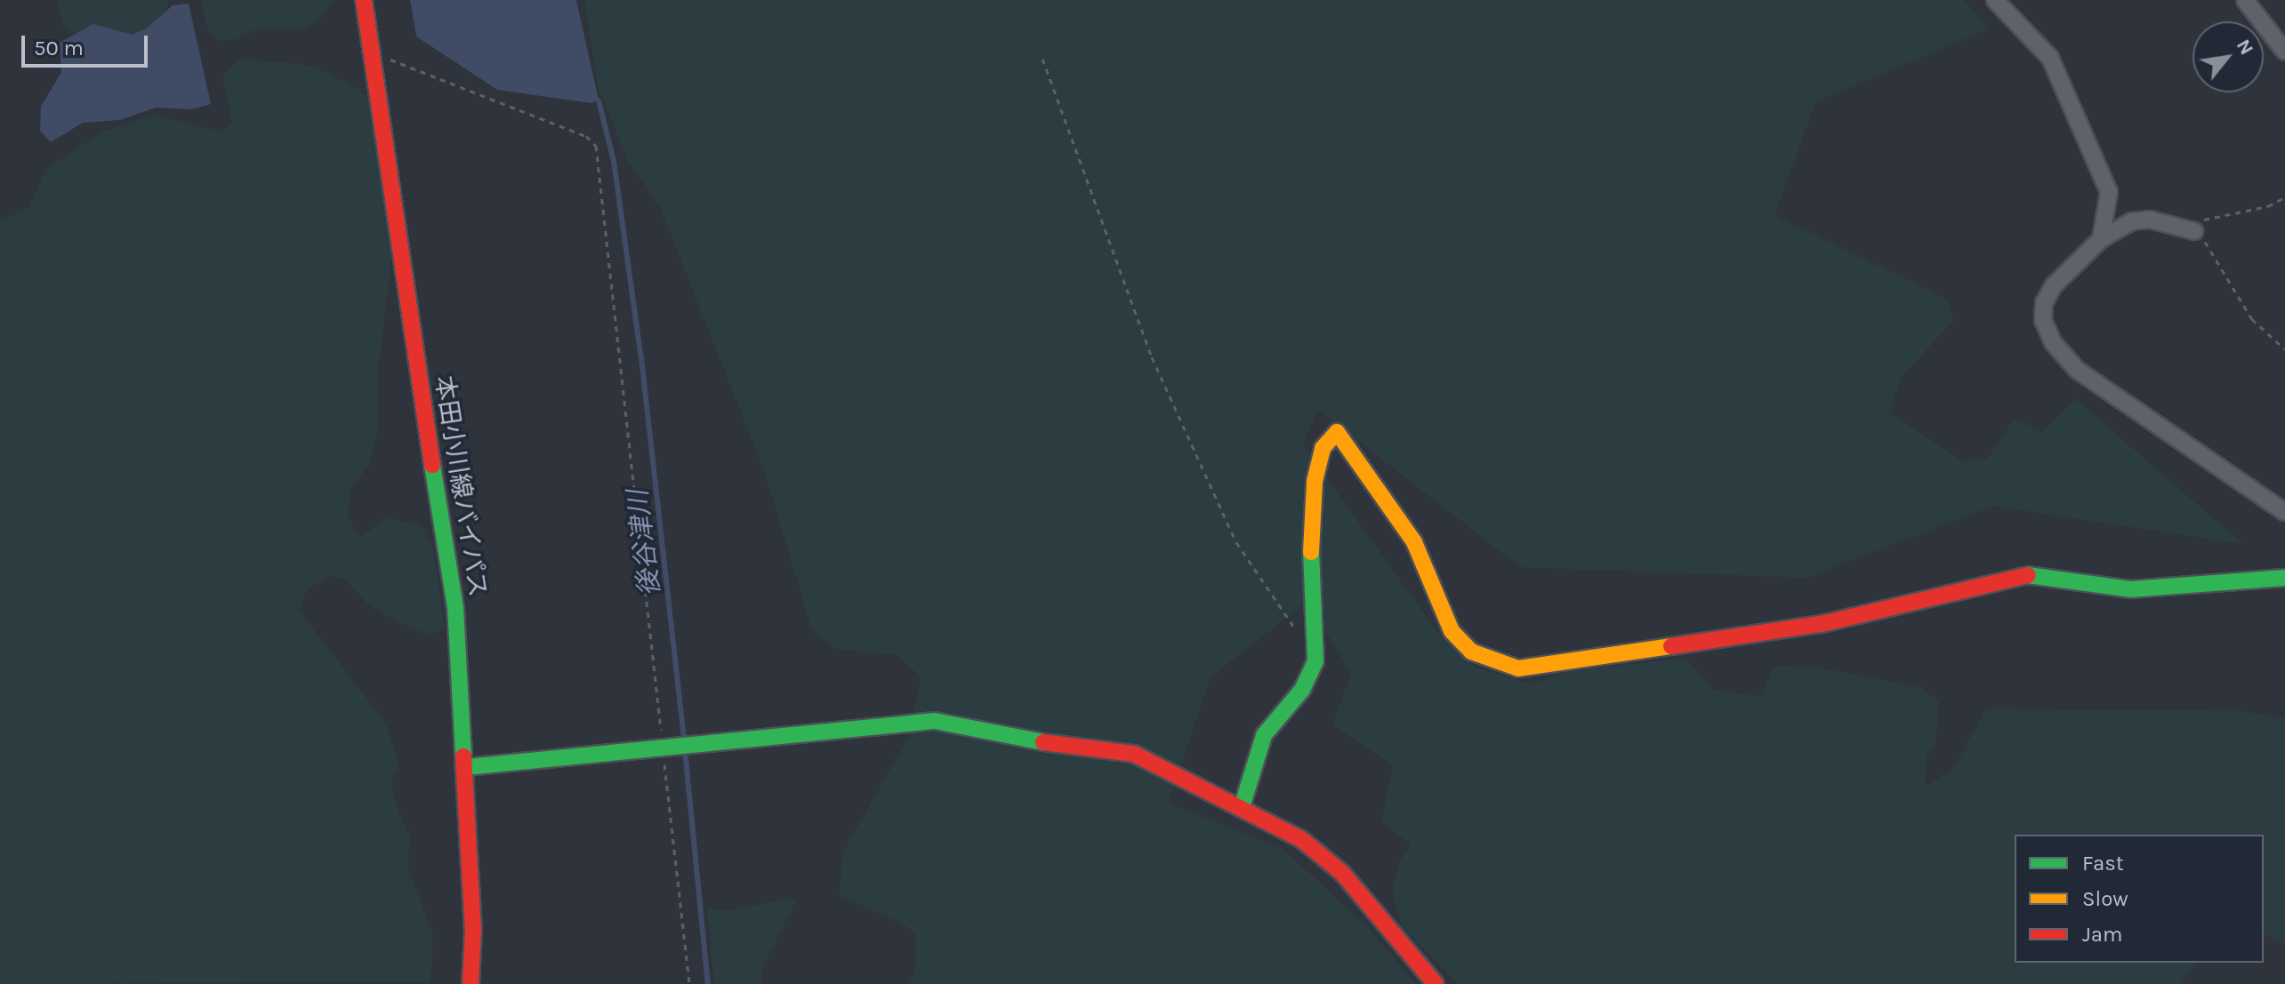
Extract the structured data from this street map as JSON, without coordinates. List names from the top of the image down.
{
  "streets": {
    "street": ["本田小川線バイパス"]
  },
  "water": ["後谷津川"],
  "legend": ["Fast", "Slow", "Jam"],
  "scale_bar": "50 m",
  "north": "top right"
}
